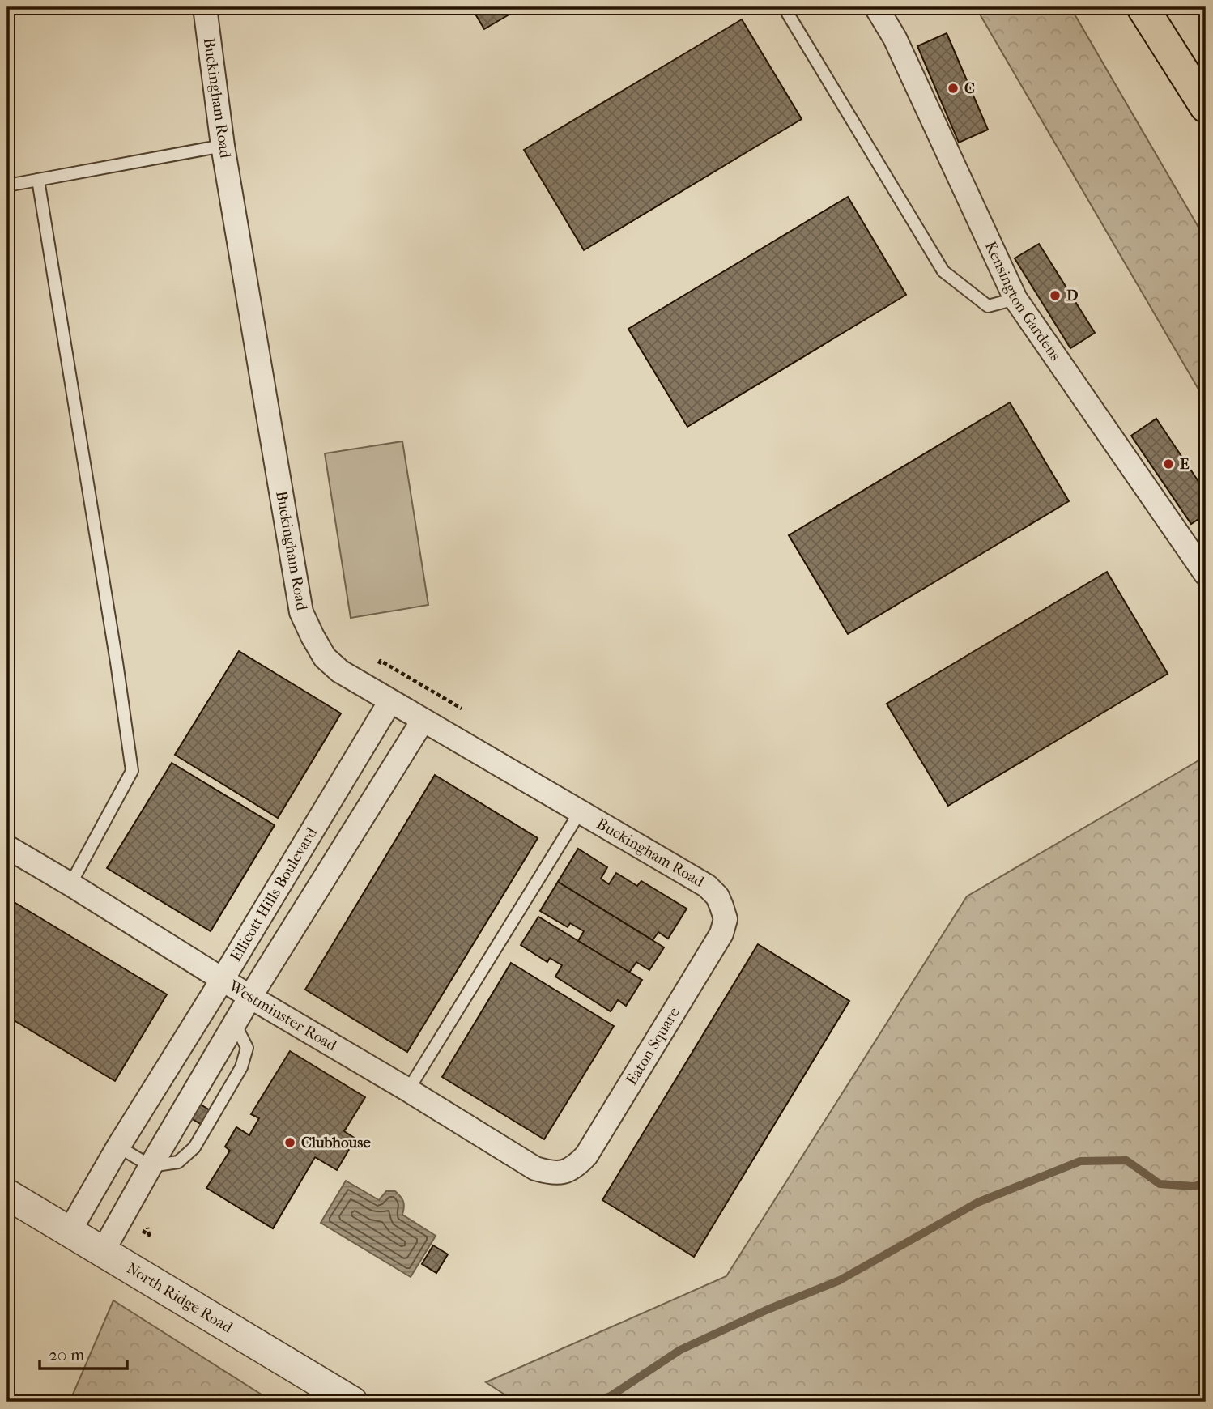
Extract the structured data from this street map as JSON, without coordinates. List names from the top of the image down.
{
  "streets": {
    "street": [
      "Buckingham Road",
      "Kensington Gardens",
      "Ellicott Hills Boulevard",
      "Westminster Road",
      "Eaton Square",
      "North Ridge Road"
    ]
  },
  "crossings": [
    ["Buckingham Road", "Ellicott Hills Boulevard"],
    ["Buckingham Road", "Eaton Square"],
    ["Ellicott Hills Boulevard", "Westminster Road"],
    ["Ellicott Hills Boulevard", "North Ridge Road"],
    ["Westminster Road", "Eaton Square"]
  ],
  "places": [
    "C",
    "D",
    "E",
    "Clubhouse"
  ],
  "scale_bar": "20 m"
}
